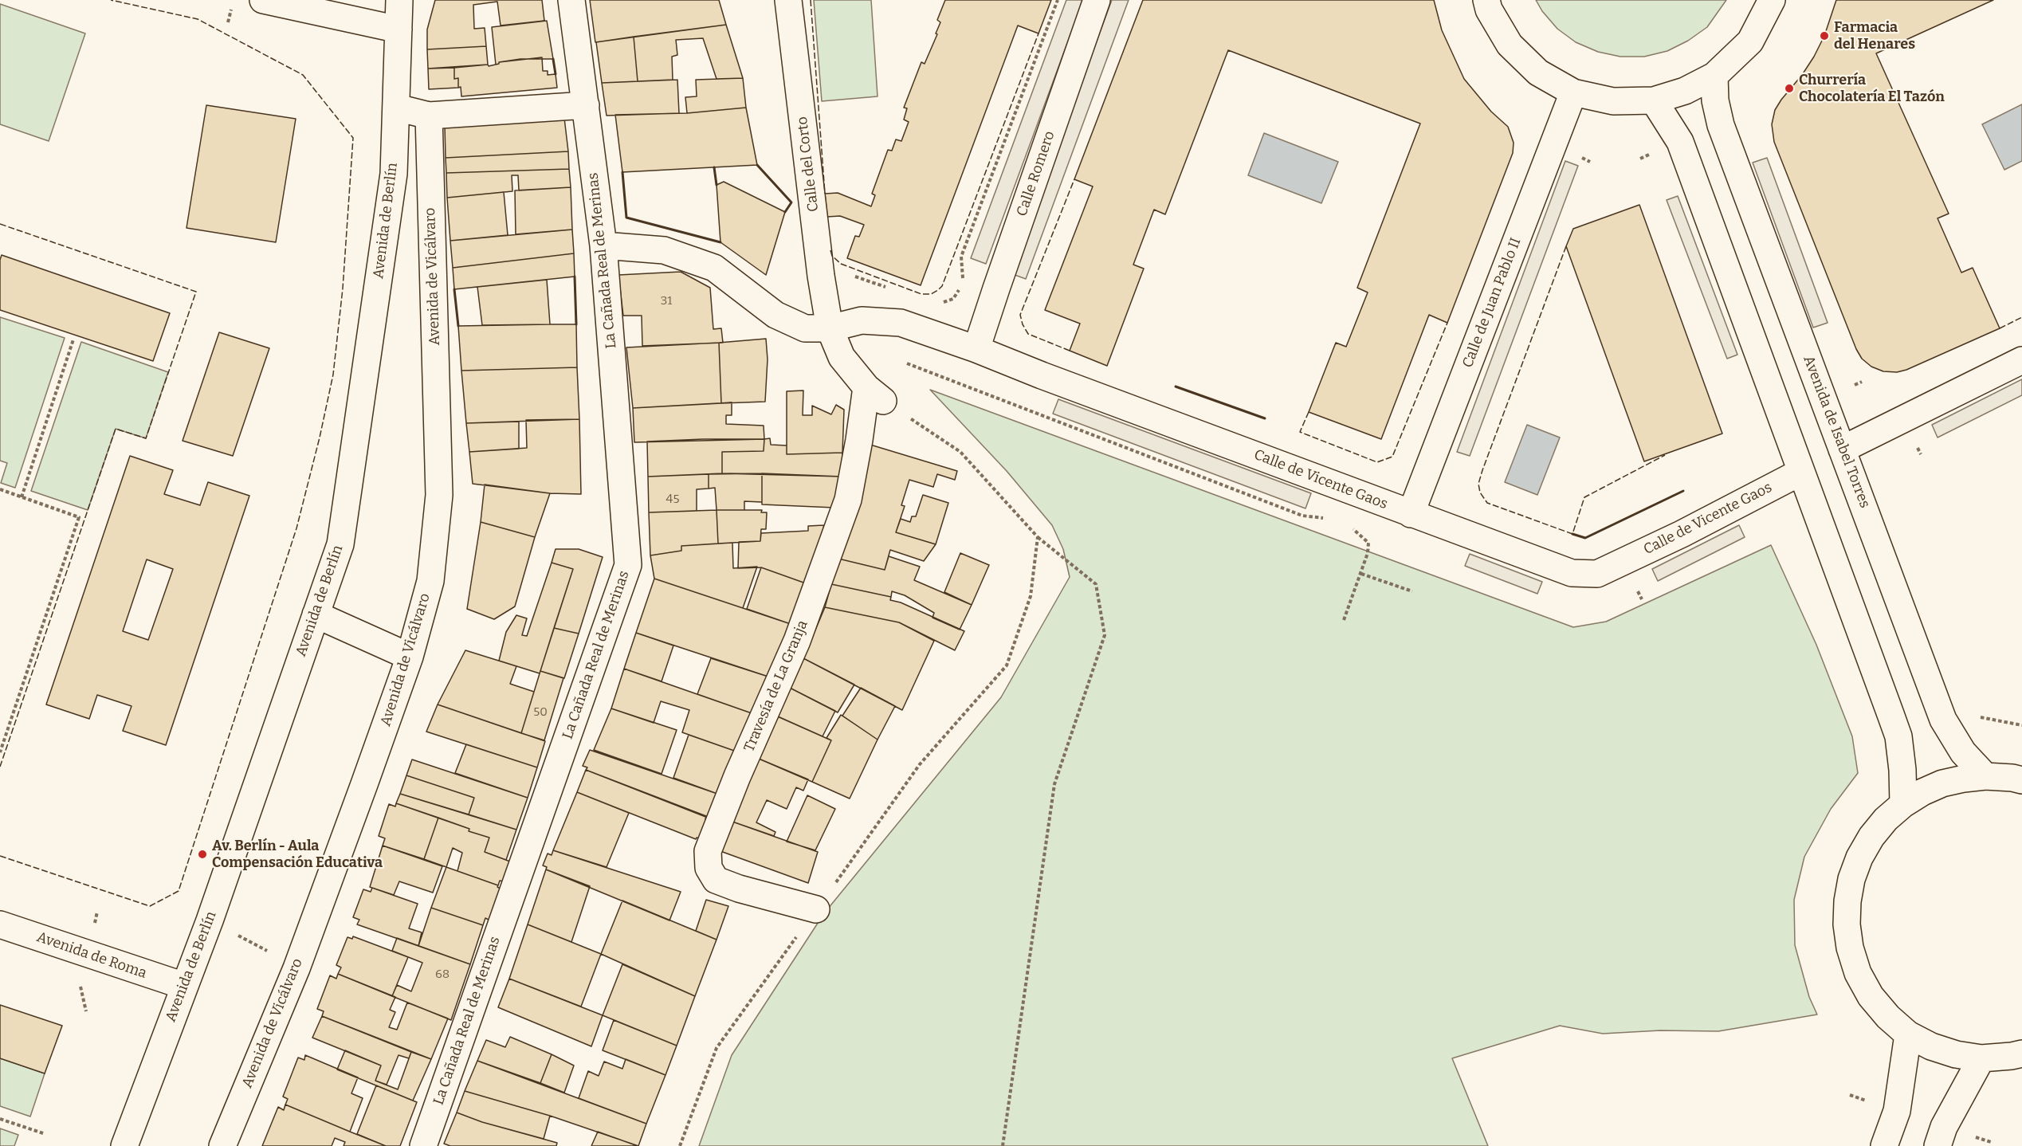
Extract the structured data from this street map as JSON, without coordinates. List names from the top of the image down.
{
  "streets": {
    "street": [
      "Calle del Corto",
      "Calle Romero",
      "Avenida de Berlín",
      "La Cañada Real de Merinas",
      "Avenida de Vicálvaro",
      "Calle de Juan Pablo II",
      "Avenida de Isabel Torres",
      "Calle de Vicente Gaos",
      "Travesía de La Granja",
      "Avenida de Roma"
    ]
  },
  "crossings": [
    ["Calle del Corto", "Calle de Vicente Gaos"],
    ["Calle del Corto", "Travesía de La Granja"],
    ["Calle Romero", "Calle de Vicente Gaos"],
    ["Avenida de Berlín", "Avenida de Roma"],
    ["La Cañada Real de Merinas", "Calle de Vicente Gaos"],
    ["Calle de Juan Pablo II", "Calle de Vicente Gaos"]
  ],
  "places": ["Farmacia del Henares", "Churrería Chocolatería El Tazón", "Av. Berlín - Aula Compensación Educativa"],
  "house_numbers": [
    "31",
    "45",
    "50",
    "68"
  ]
}
